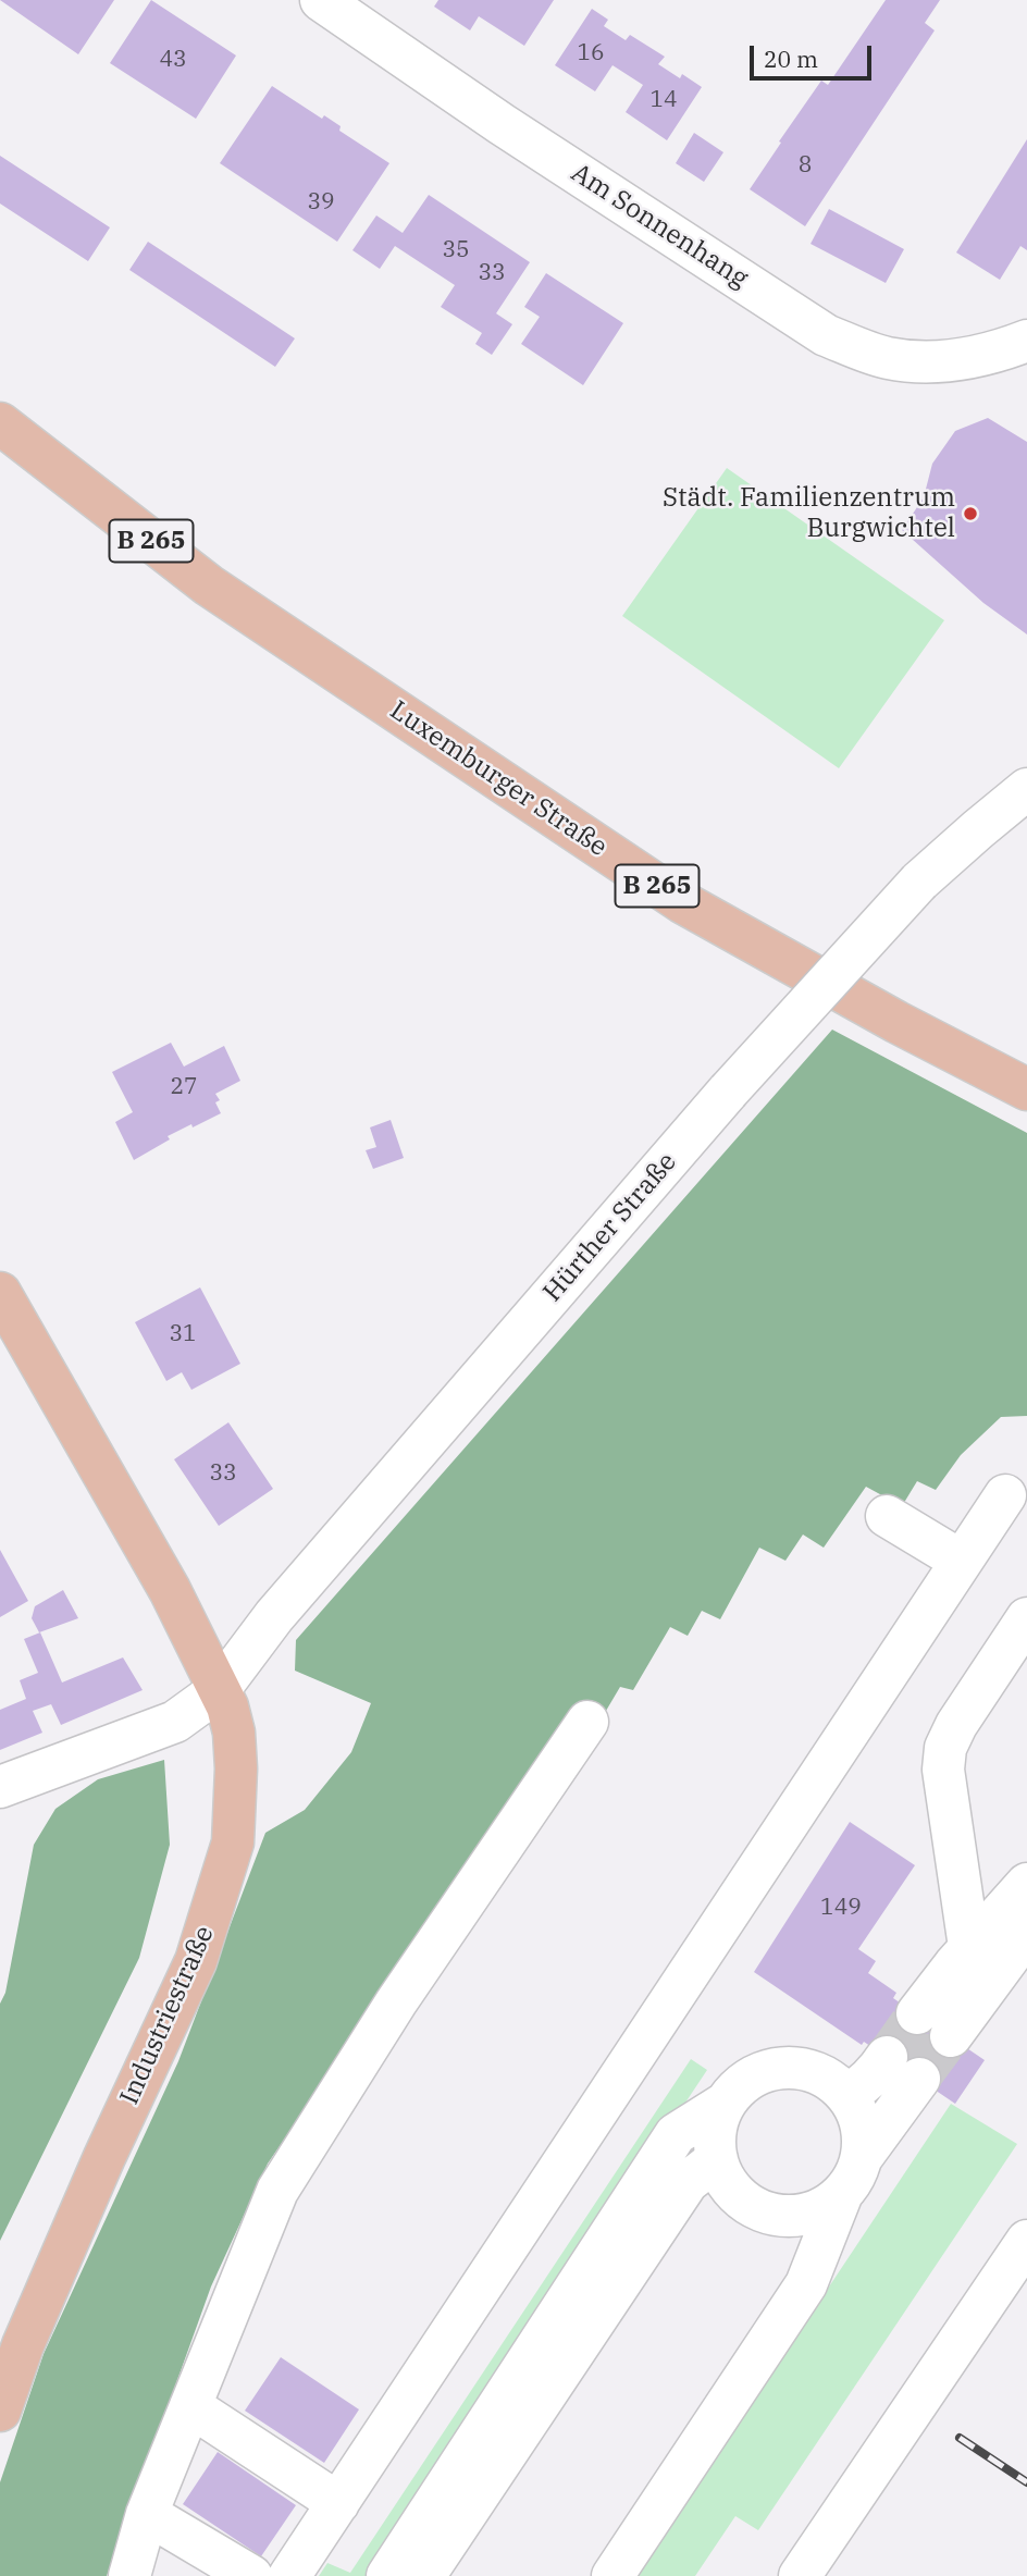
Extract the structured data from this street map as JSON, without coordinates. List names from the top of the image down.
{
  "streets": {
    "main road": ["B 265", "Luxemburger Straße", "Industriestraße"],
    "street": ["Am Sonnenhang", "Hürther Straße"]
  },
  "crossings": [
    ["Hürther Straße", "Industriestraße"]
  ],
  "places": ["Städt. Familienzentrum Burgwichtel"],
  "house_numbers": [
    "16",
    "43",
    "14",
    "8",
    "39",
    "35",
    "33",
    "27",
    "31",
    "33",
    "149"
  ],
  "scale_bar": "20 m"
}
